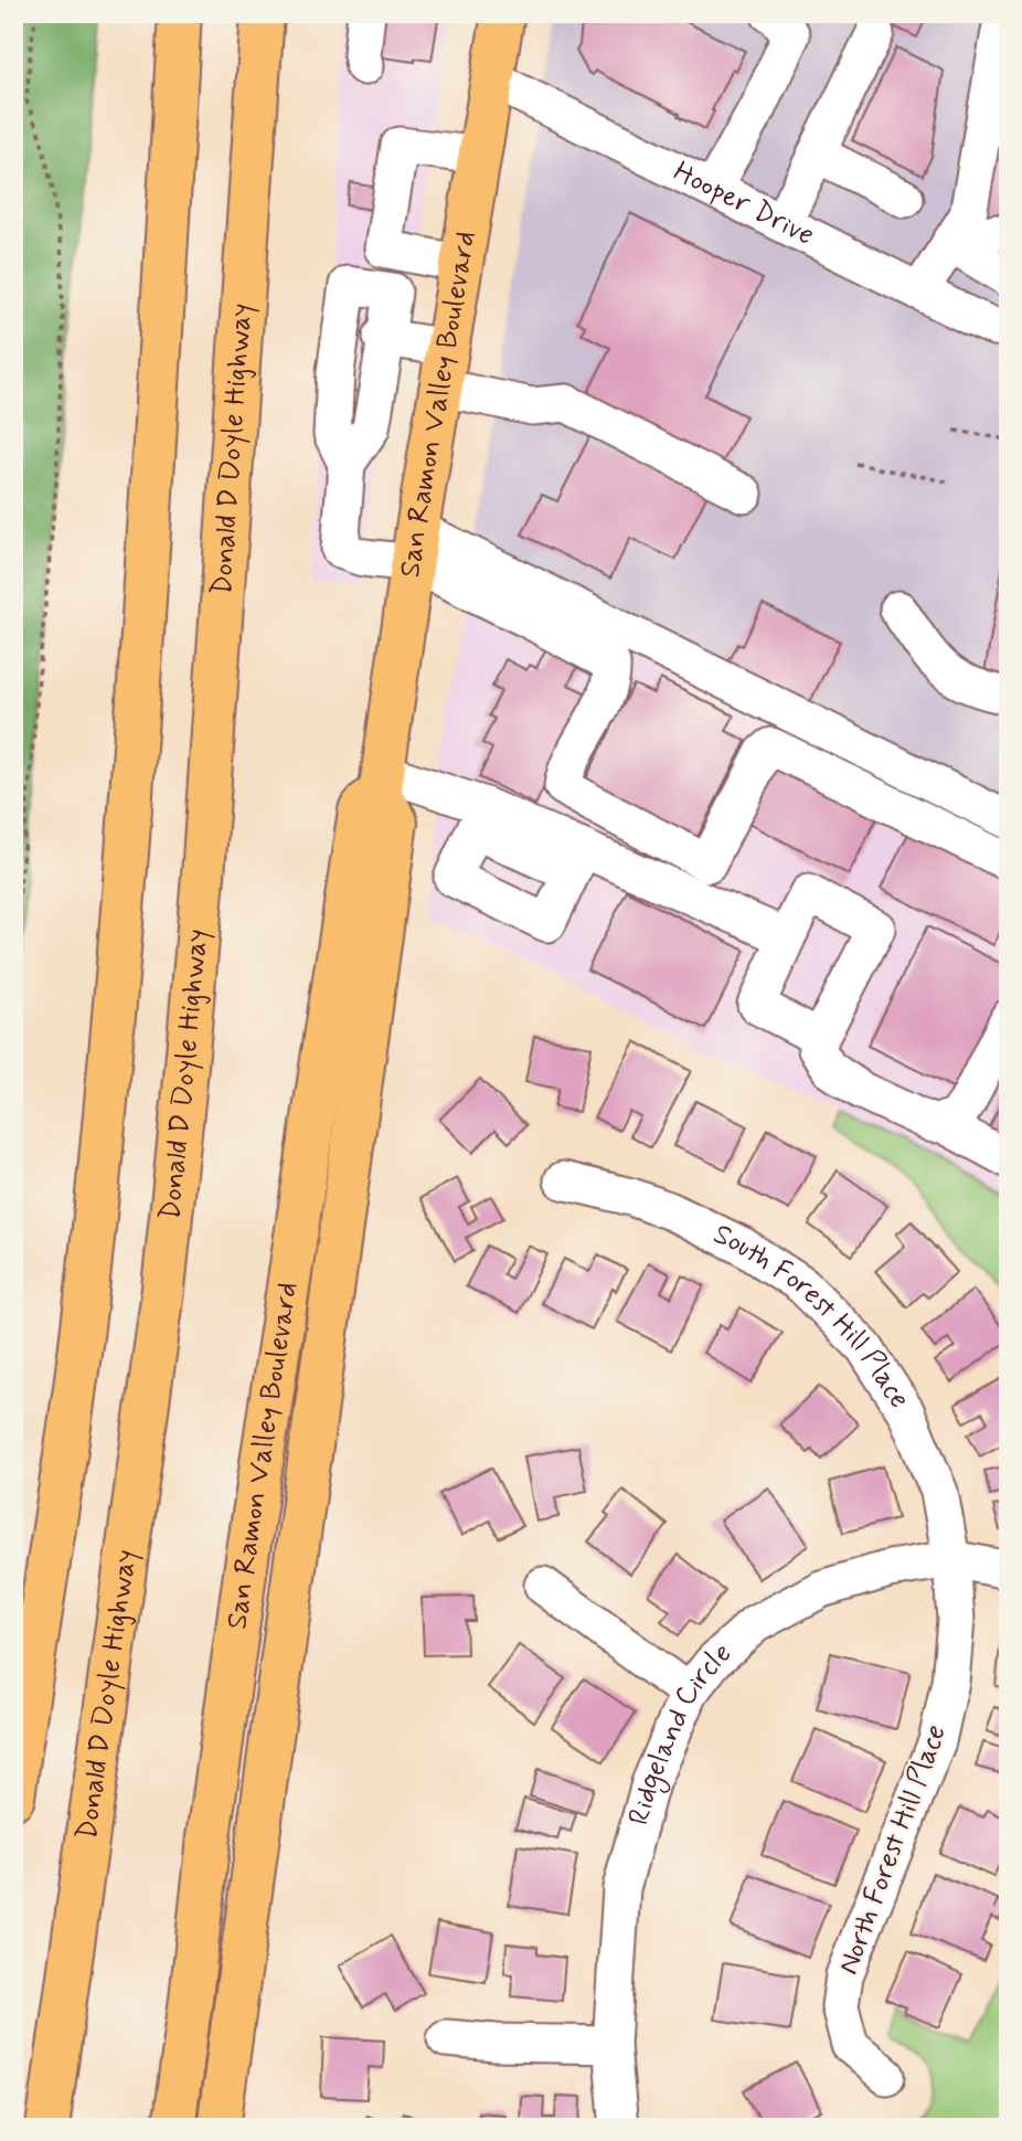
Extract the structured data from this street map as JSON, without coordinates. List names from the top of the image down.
{
  "streets": {
    "main road": ["San Ramon Valley Boulevard", "Donald D Doyle Highway"],
    "street": [
      "Hooper Drive",
      "South Forest Hill Place",
      "Ridgeland Circle",
      "North Forest Hill Place"
    ]
  },
  "crossings": [
    ["Hooper Drive", "San Ramon Valley Boulevard"],
    ["South Forest Hill Place", "Ridgeland Circle"],
    ["South Forest Hill Place", "North Forest Hill Place"],
    ["Ridgeland Circle", "North Forest Hill Place"]
  ]
}
